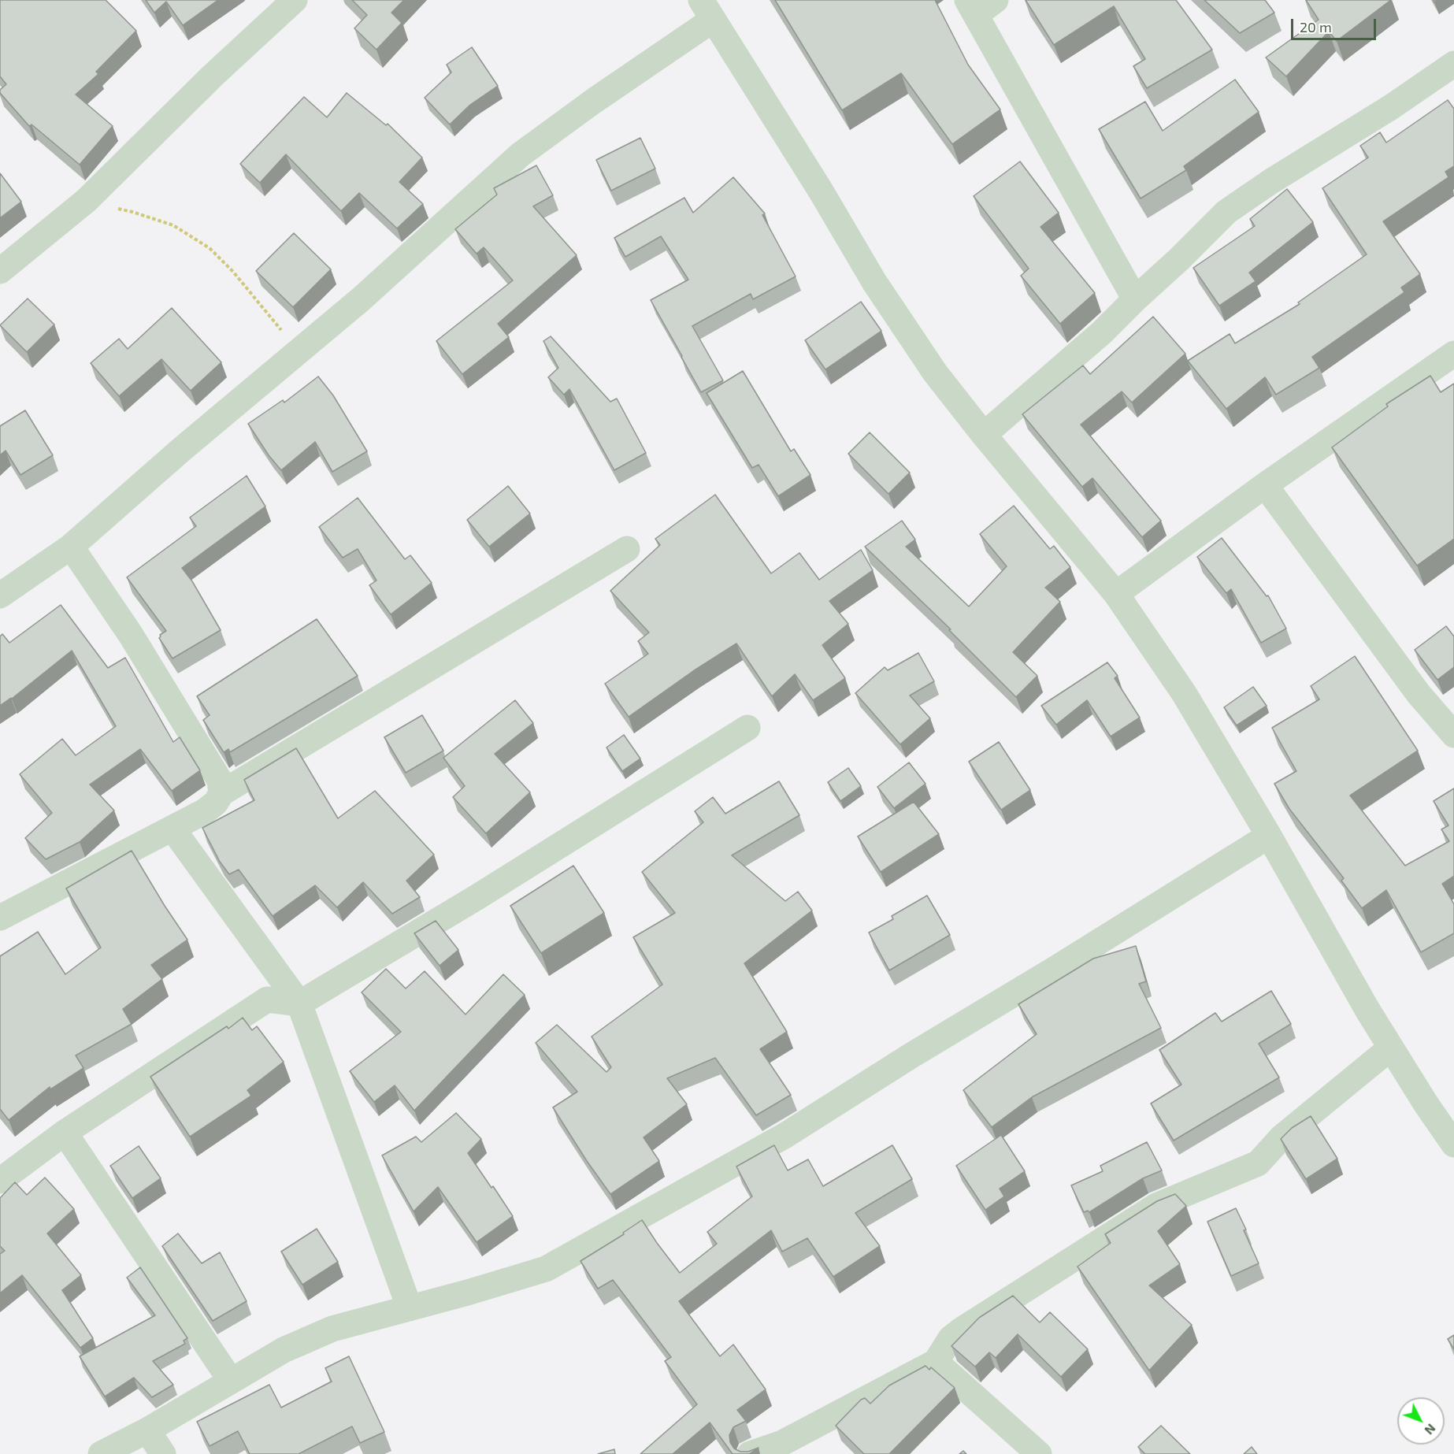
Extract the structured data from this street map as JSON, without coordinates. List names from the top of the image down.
{
  "scale_bar": "20 m",
  "north": "bottom right"
}
